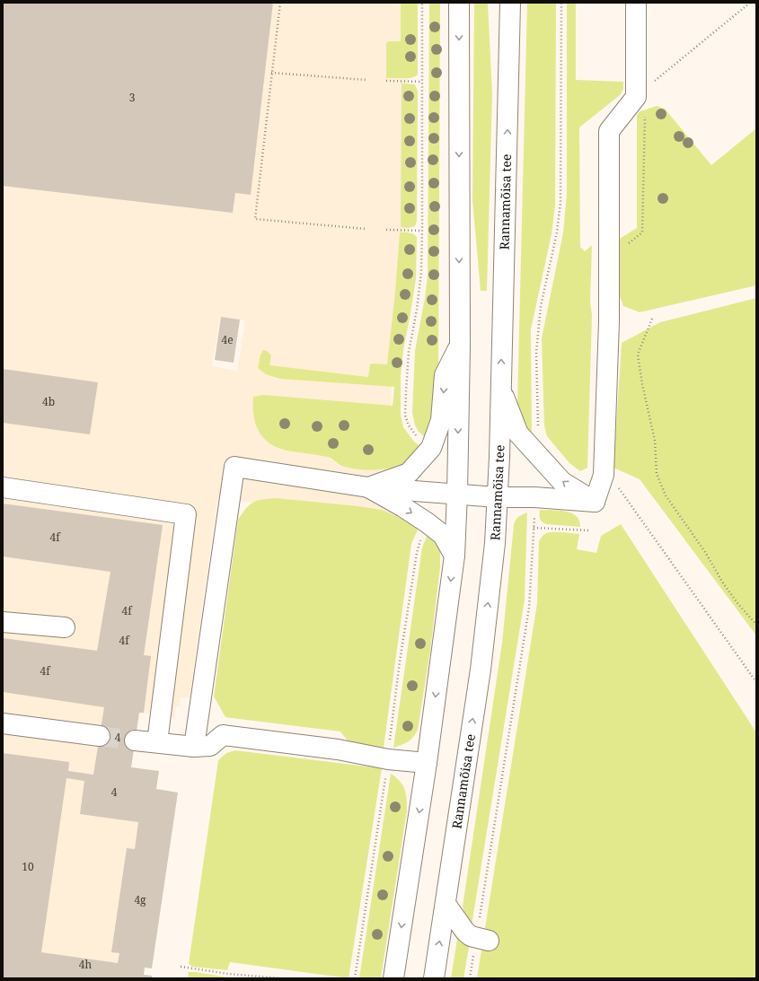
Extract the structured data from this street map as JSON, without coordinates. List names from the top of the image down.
{
  "streets": {
    "main road": ["Rannamõisa tee"]
  },
  "house_numbers": [
    "3",
    "4e",
    "4b",
    "4f",
    "4f",
    "4f",
    "4f",
    "4",
    "4",
    "10",
    "4g",
    "4h"
  ]
}
